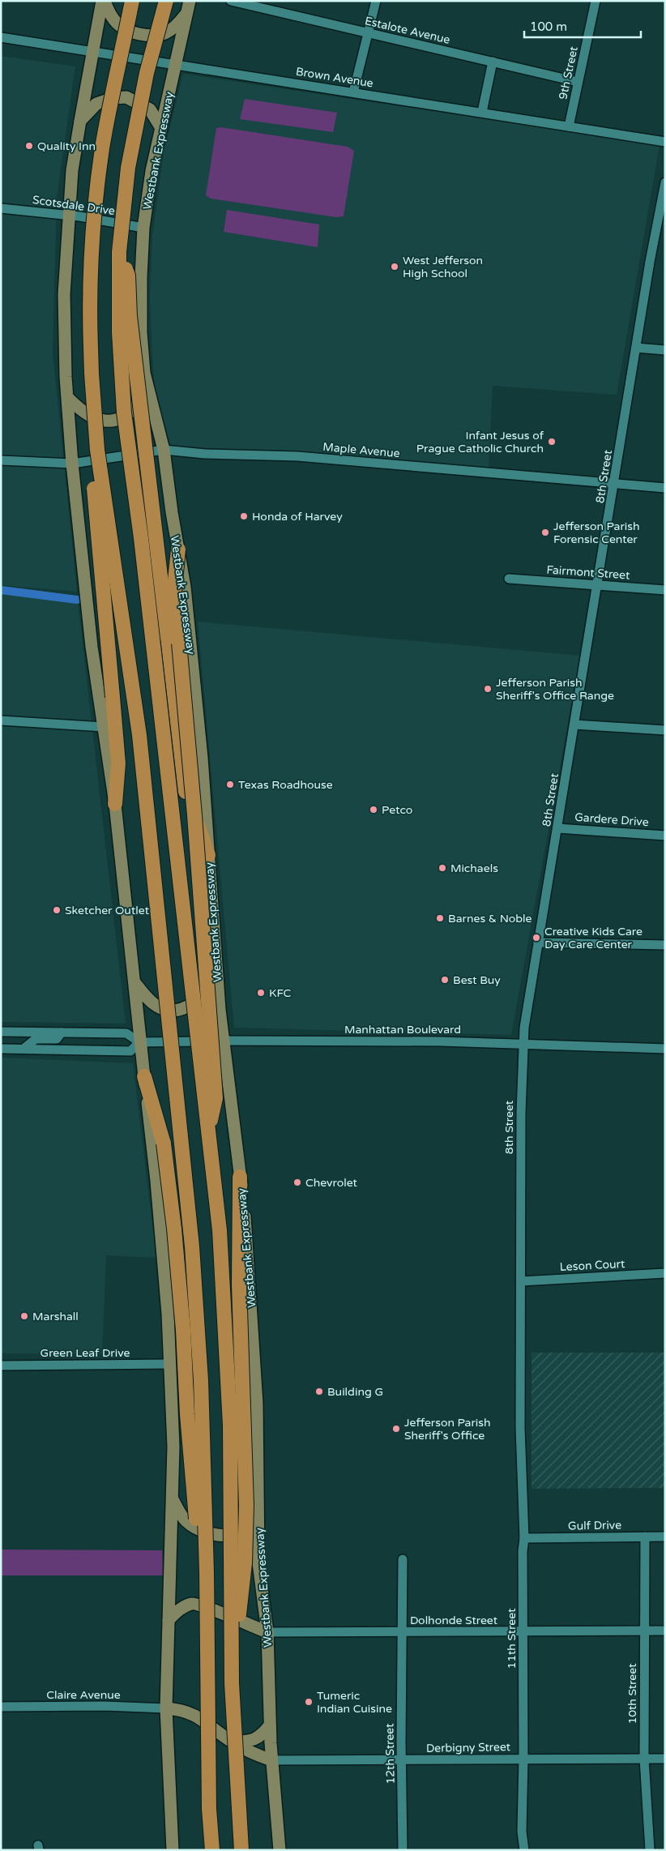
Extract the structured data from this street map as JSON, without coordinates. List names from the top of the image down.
{
  "streets": {
    "main road": ["Westbank Expressway"],
    "street": [
      "Estalote Avenue",
      "9th Street",
      "Brown Avenue",
      "Scotsdale Drive",
      "Maple Avenue",
      "8th Street",
      "Fairmont Street",
      "Gardere Drive",
      "Manhattan Boulevard",
      "Leson Court",
      "Green Leaf Drive",
      "Gulf Drive",
      "Dolhonde Street",
      "11th Street",
      "10th Street",
      "Claire Avenue",
      "Derbigny Street",
      "12th Street"
    ]
  },
  "crossings": [
    ["Estalote Avenue", "9th Street"],
    ["9th Street", "Brown Avenue"],
    ["Brown Avenue", "Westbank Expressway"],
    ["Westbank Expressway", "Scotsdale Drive"],
    ["Westbank Expressway", "Maple Avenue"],
    ["Westbank Expressway", "Manhattan Boulevard"],
    ["Westbank Expressway", "Dolhonde Street"],
    ["Westbank Expressway", "Derbigny Street"],
    ["Maple Avenue", "8th Street"],
    ["8th Street", "Fairmont Street"],
    ["8th Street", "Gardere Drive"],
    ["8th Street", "Manhattan Boulevard"],
    ["8th Street", "Leson Court"],
    ["8th Street", "11th Street"],
    ["Gulf Drive", "11th Street"],
    ["Gulf Drive", "10th Street"],
    ["Dolhonde Street", "11th Street"],
    ["Dolhonde Street", "10th Street"],
    ["Dolhonde Street", "12th Street"],
    ["11th Street", "Derbigny Street"],
    ["10th Street", "Derbigny Street"],
    ["Derbigny Street", "12th Street"]
  ],
  "places": [
    "Quality Inn",
    "West Jefferson High School",
    "Infant Jesus of Prague Catholic Church",
    "Honda of Harvey",
    "Jefferson Parish Forensic Center",
    "Jefferson Parish Sheriff's Office Range",
    "Texas Roadhouse",
    "Petco",
    "Michaels",
    "Sketcher Outlet",
    "Barnes & Noble",
    "Creative Kids Care Day Care Center",
    "Best Buy",
    "KFC",
    "Chevrolet",
    "Marshall",
    "Building G",
    "Jefferson Parish Sheriff's Office",
    "Tumeric Indian Cuisine"
  ],
  "scale_bar": "100 m"
}
